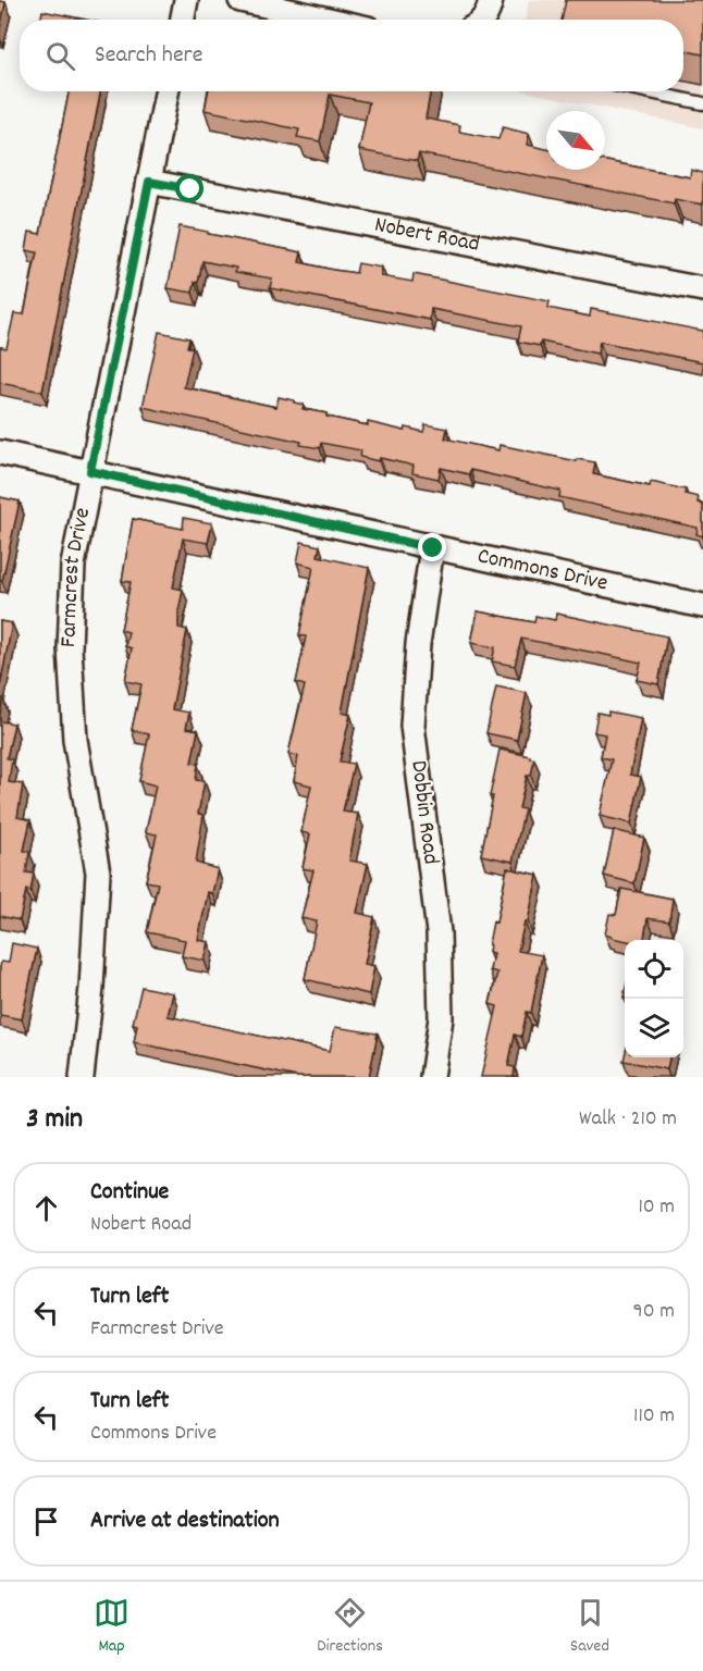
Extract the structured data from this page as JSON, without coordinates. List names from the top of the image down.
{
  "streets": {
    "street": [
      "Nobert Road",
      "Commons Drive",
      "Farmcrest Drive",
      "Dobbin Road"
    ]
  },
  "crossings": [
    ["Nobert Road", "Farmcrest Drive"],
    ["Commons Drive", "Farmcrest Drive"],
    ["Commons Drive", "Dobbin Road"]
  ],
  "north": "bottom right",
  "page": {
    "search": "Search here",
    "heading": ["3 min", "Walk · 210 m"],
    "list": [
      ["Continue", "Nobert Road", "10 m"],
      ["Turn left", "Farmcrest Drive", "90 m"],
      ["Turn left", "Commons Drive", "110 m"],
      "Arrive at destination"
    ],
    "nav": ["Map", "Directions", "Saved"]
  }
}
